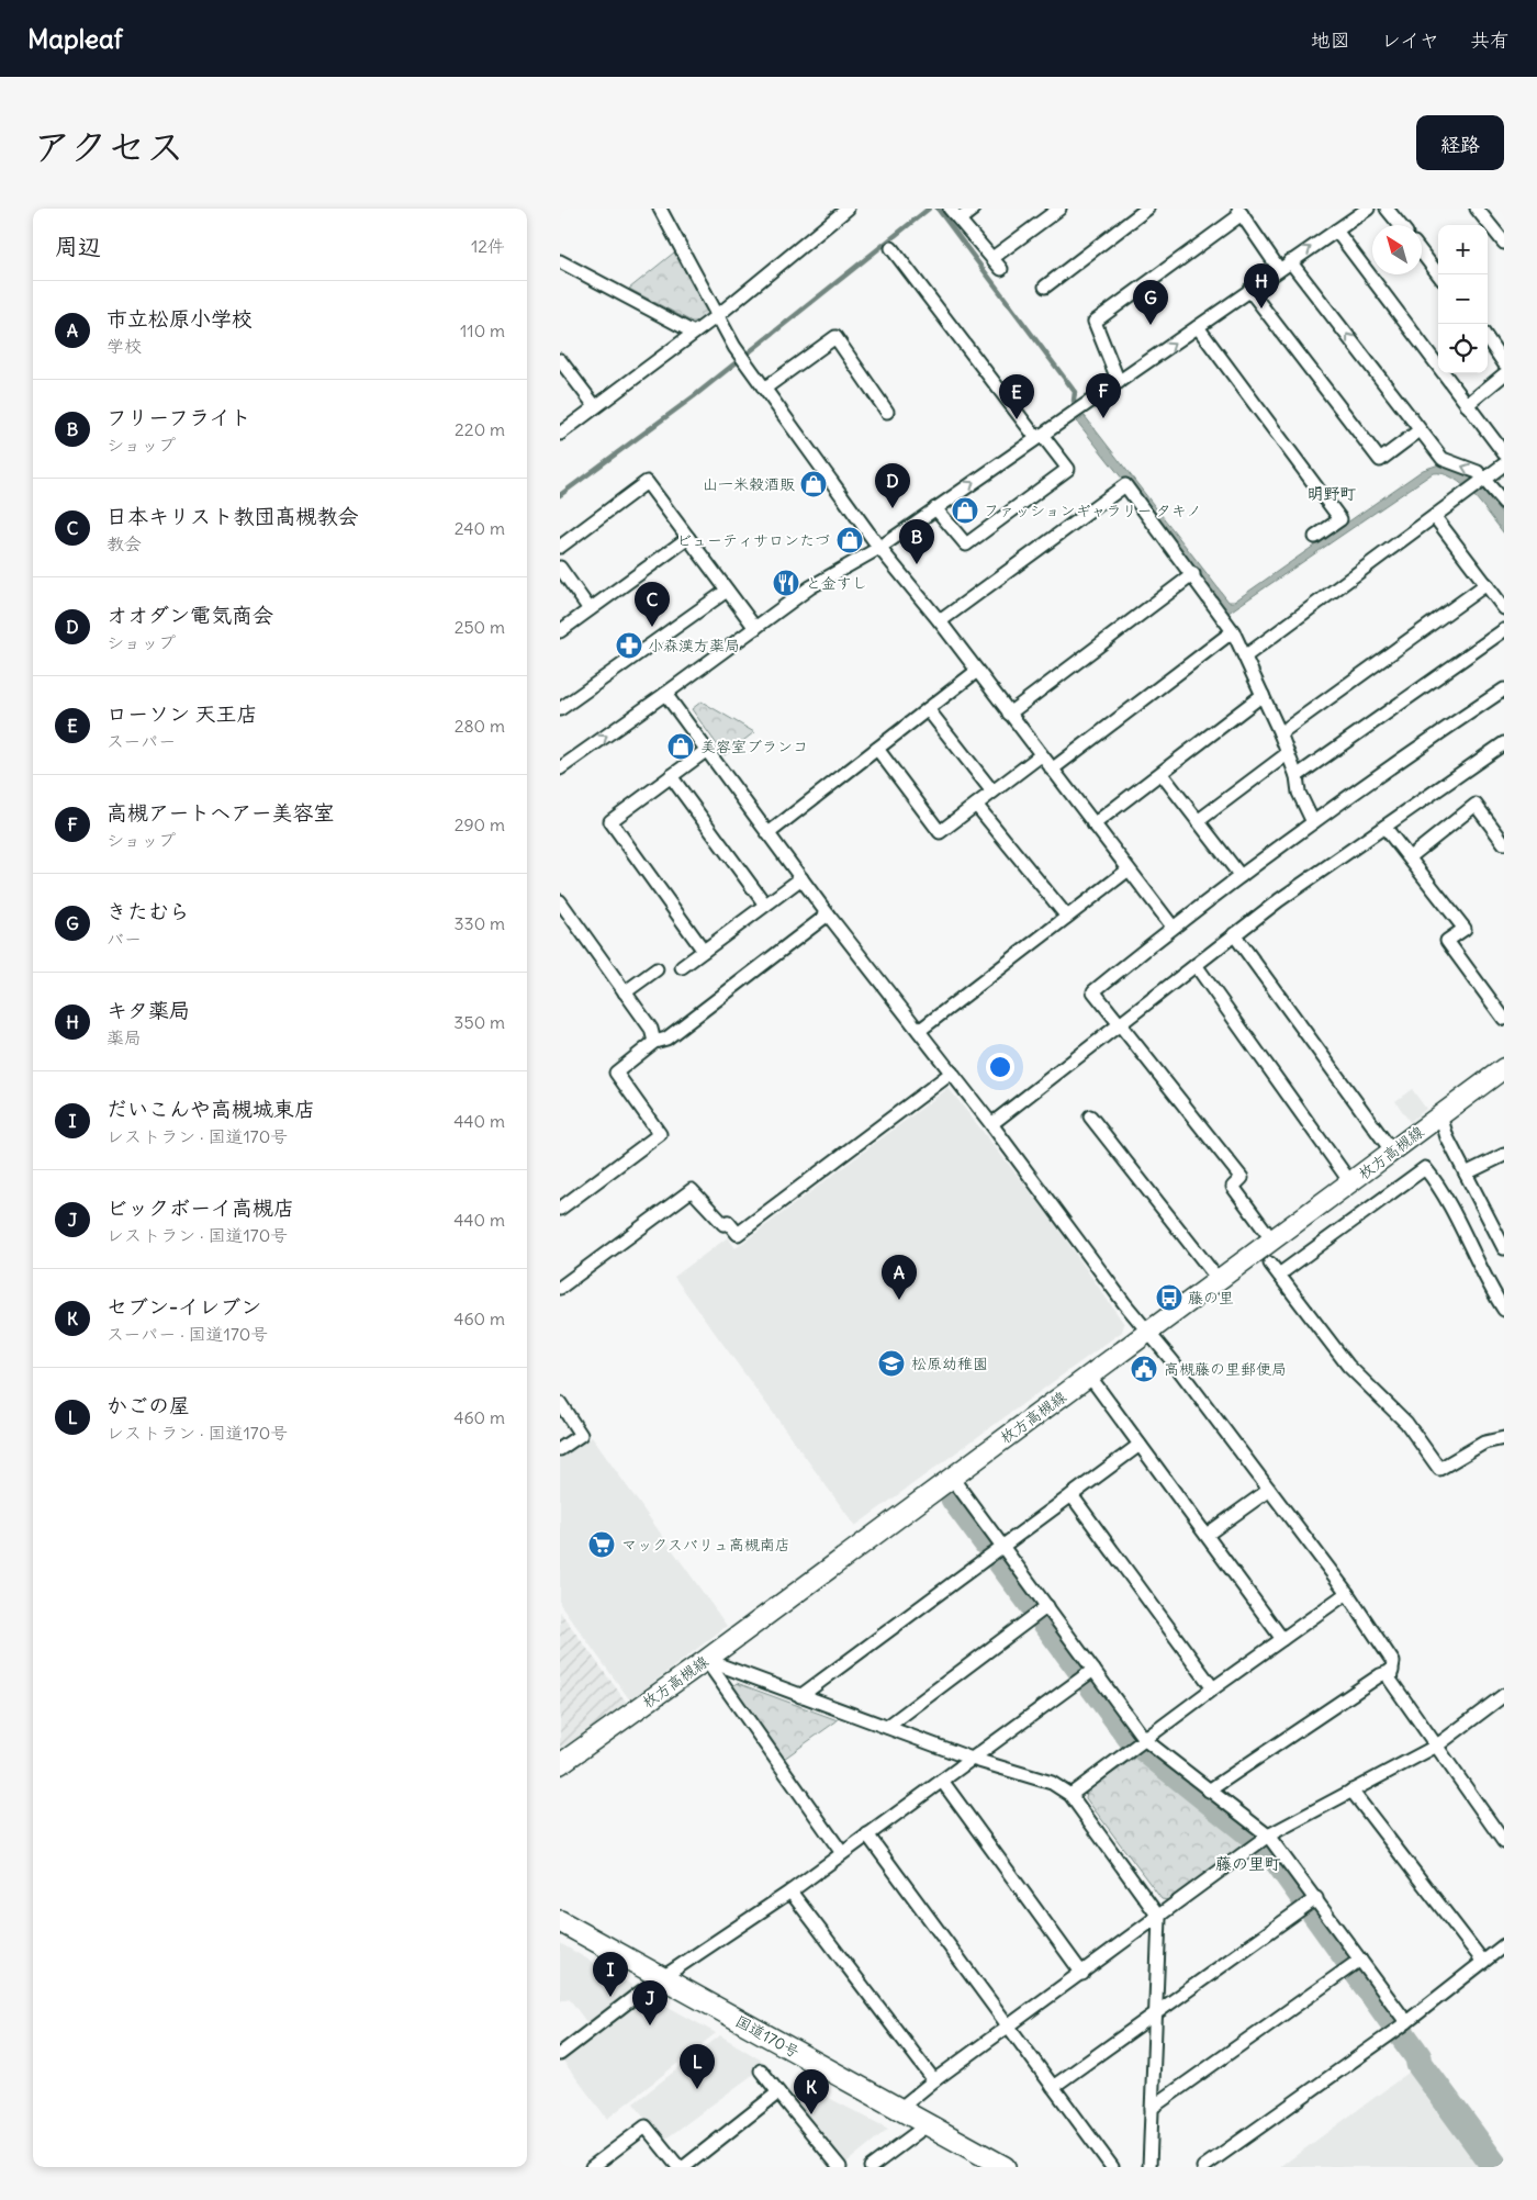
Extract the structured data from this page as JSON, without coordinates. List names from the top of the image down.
{
  "streets": {
    "highway": ["国道170号"],
    "main road": ["枚方高槻線"]
  },
  "districts": ["明野町", "藤の里町"],
  "places": {
    "shop": [
      "山一米穀酒販",
      "ファッションギャラリー タキノ",
      "ビューティサロンたづ",
      "美容室ブランコ"
    ],
    "restaurant": ["と金すし"],
    "pharmacy": ["小森漢方薬局"],
    "bus stop": ["藤の里"],
    "school or university": ["松原幼稚園"],
    "public building": ["高槻藤の里郵便局"],
    "supermarket": ["マックスバリュ高槻南店"]
  },
  "north": "top left",
  "page": {
    "header": "Mapleaf",
    "nav": ["地図", "レイヤ", "共有"],
    "title": "アクセス",
    "buttons": "経路",
    "heading": ["周辺", "12件"],
    "map_buttons": ["+", "−"],
    "pins": [
      "H",
      "G",
      "F",
      "E",
      "D",
      "B",
      "C",
      "A",
      "I",
      "J",
      "L",
      "K"
    ],
    "list": [
      {
        "mark": "A",
        "name": "市立松原小学校",
        "note": "学校",
        "value": "110 m"
      },
      {
        "mark": "B",
        "name": "フリーフライト",
        "note": "ショップ",
        "value": "220 m"
      },
      {
        "mark": "C",
        "name": "日本キリスト教団髙槻教会",
        "note": "教会",
        "value": "240 m"
      },
      {
        "mark": "D",
        "name": "オオダン電気商会",
        "note": "ショップ",
        "value": "250 m"
      },
      {
        "mark": "E",
        "name": "ローソン 天王店",
        "note": "スーパー",
        "value": "280 m"
      },
      {
        "mark": "F",
        "name": "高槻アートヘアー美容室",
        "note": "ショップ",
        "value": "290 m"
      },
      {
        "mark": "G",
        "name": "きたむら",
        "note": "バー",
        "value": "330 m"
      },
      {
        "mark": "H",
        "name": "キタ薬局",
        "note": "薬局",
        "value": "350 m"
      },
      {
        "mark": "I",
        "name": "だいこんや高槻城東店",
        "note": "レストラン · 国道170号",
        "value": "440 m"
      },
      {
        "mark": "J",
        "name": "ビックボーイ高槻店",
        "note": "レストラン · 国道170号",
        "value": "440 m"
      },
      {
        "mark": "K",
        "name": "セブン-イレブン",
        "note": "スーパー · 国道170号",
        "value": "460 m"
      },
      {
        "mark": "L",
        "name": "かごの屋",
        "note": "レストラン · 国道170号",
        "value": "460 m"
      }
    ]
  }
}
